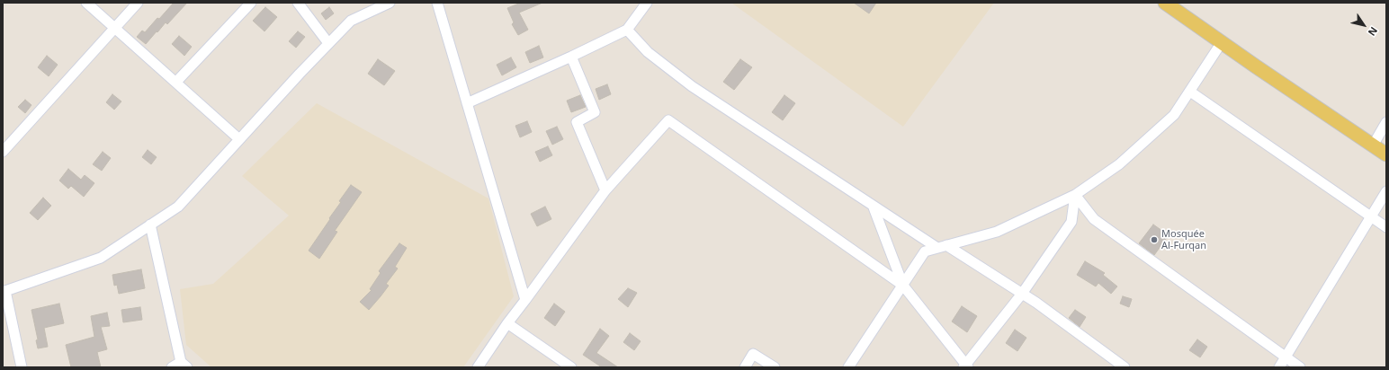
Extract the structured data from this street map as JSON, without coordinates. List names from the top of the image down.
{
  "places": ["Mosquée Al-Furqan"],
  "north": "bottom right"
}
